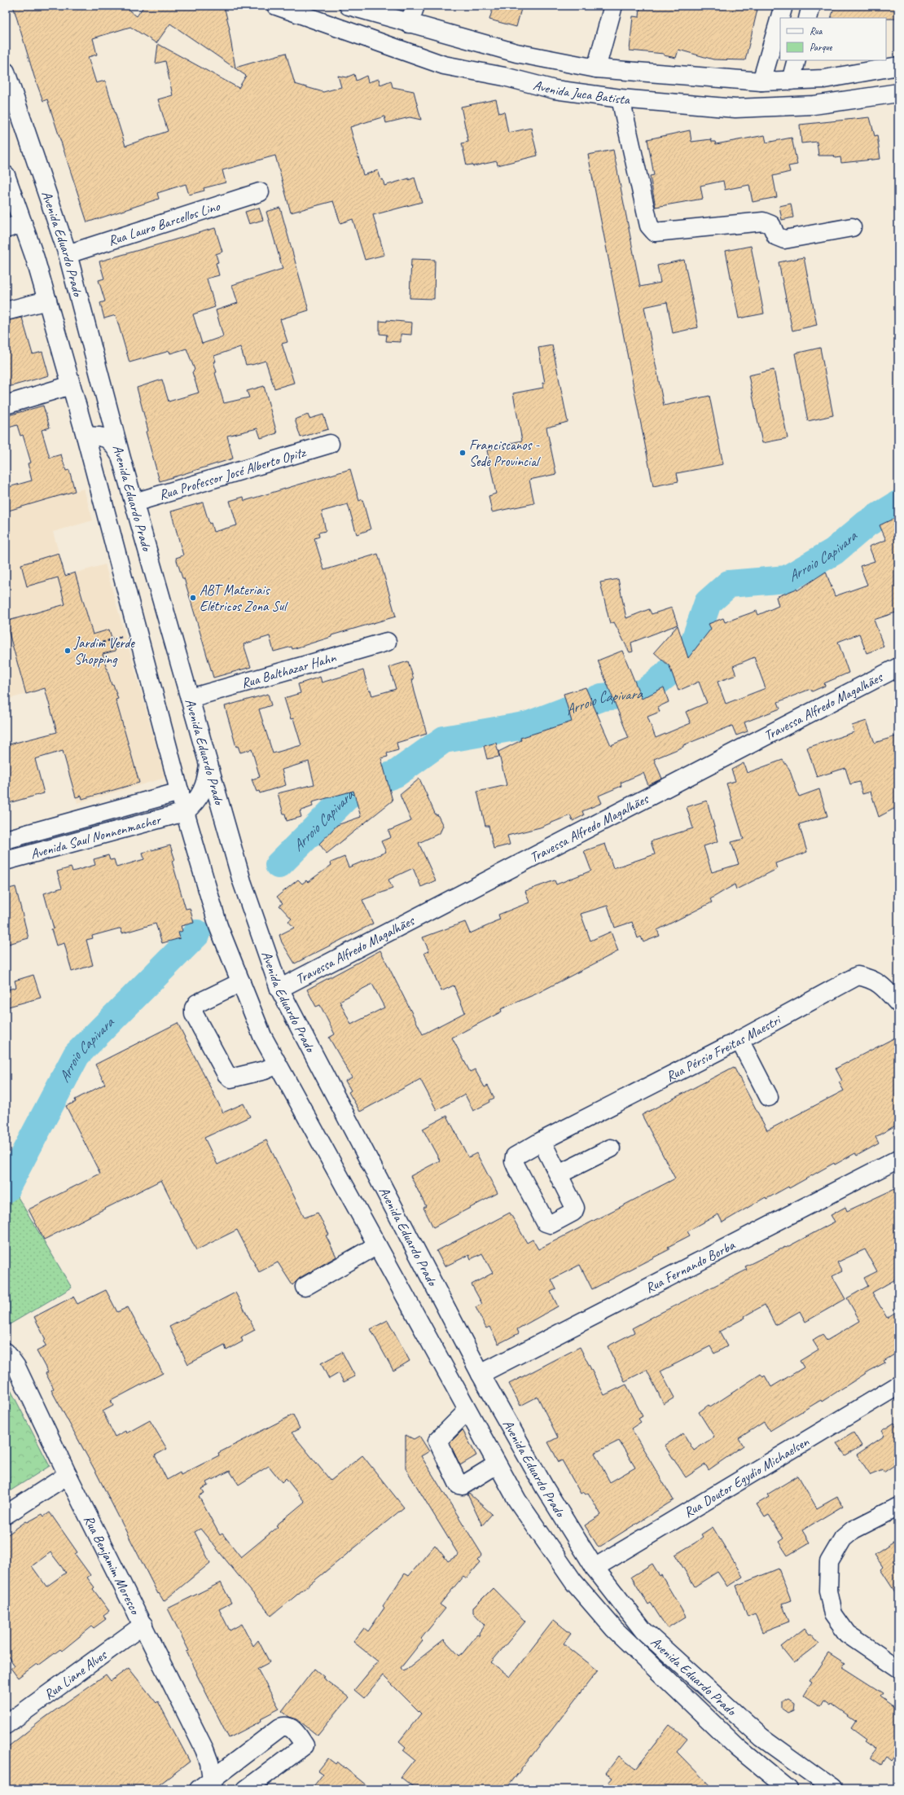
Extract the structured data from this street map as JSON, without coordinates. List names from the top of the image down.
{
  "streets": {
    "main road": [
      "Avenida Juca Batista",
      "Rua Lauro Barcellos Lino",
      "Avenida Eduardo Prado",
      "Rua Professor José Alberto Opitz",
      "Rua Balthazar Hahn",
      "Travessa Alfredo Magalhães",
      "Avenida Saul Nonnenmacher",
      "Rua Pérsio Freitas Maestri",
      "Rua Fernando Borba",
      "Rua Doutor Egydio Michaelsen",
      "Rua Benjamim Moresco",
      "Rua Liane Alves"
    ]
  },
  "crossings": [
    ["Rua Lauro Barcellos Lino", "Avenida Eduardo Prado"],
    ["Avenida Eduardo Prado", "Rua Professor José Alberto Opitz"],
    ["Avenida Eduardo Prado", "Rua Balthazar Hahn"],
    ["Avenida Eduardo Prado", "Travessa Alfredo Magalhães"],
    ["Avenida Eduardo Prado", "Avenida Saul Nonnenmacher"],
    ["Avenida Eduardo Prado", "Rua Fernando Borba"],
    ["Avenida Eduardo Prado", "Rua Doutor Egydio Michaelsen"],
    ["Rua Benjamim Moresco", "Rua Liane Alves"]
  ],
  "water": ["Arroio Capivara"],
  "places": ["Franciscanos - Sede Provincial", "ABT Materiais Elétricos Zona Sul", "Jardim Verde Shopping"],
  "legend": ["Rua", "Parque"]
}
